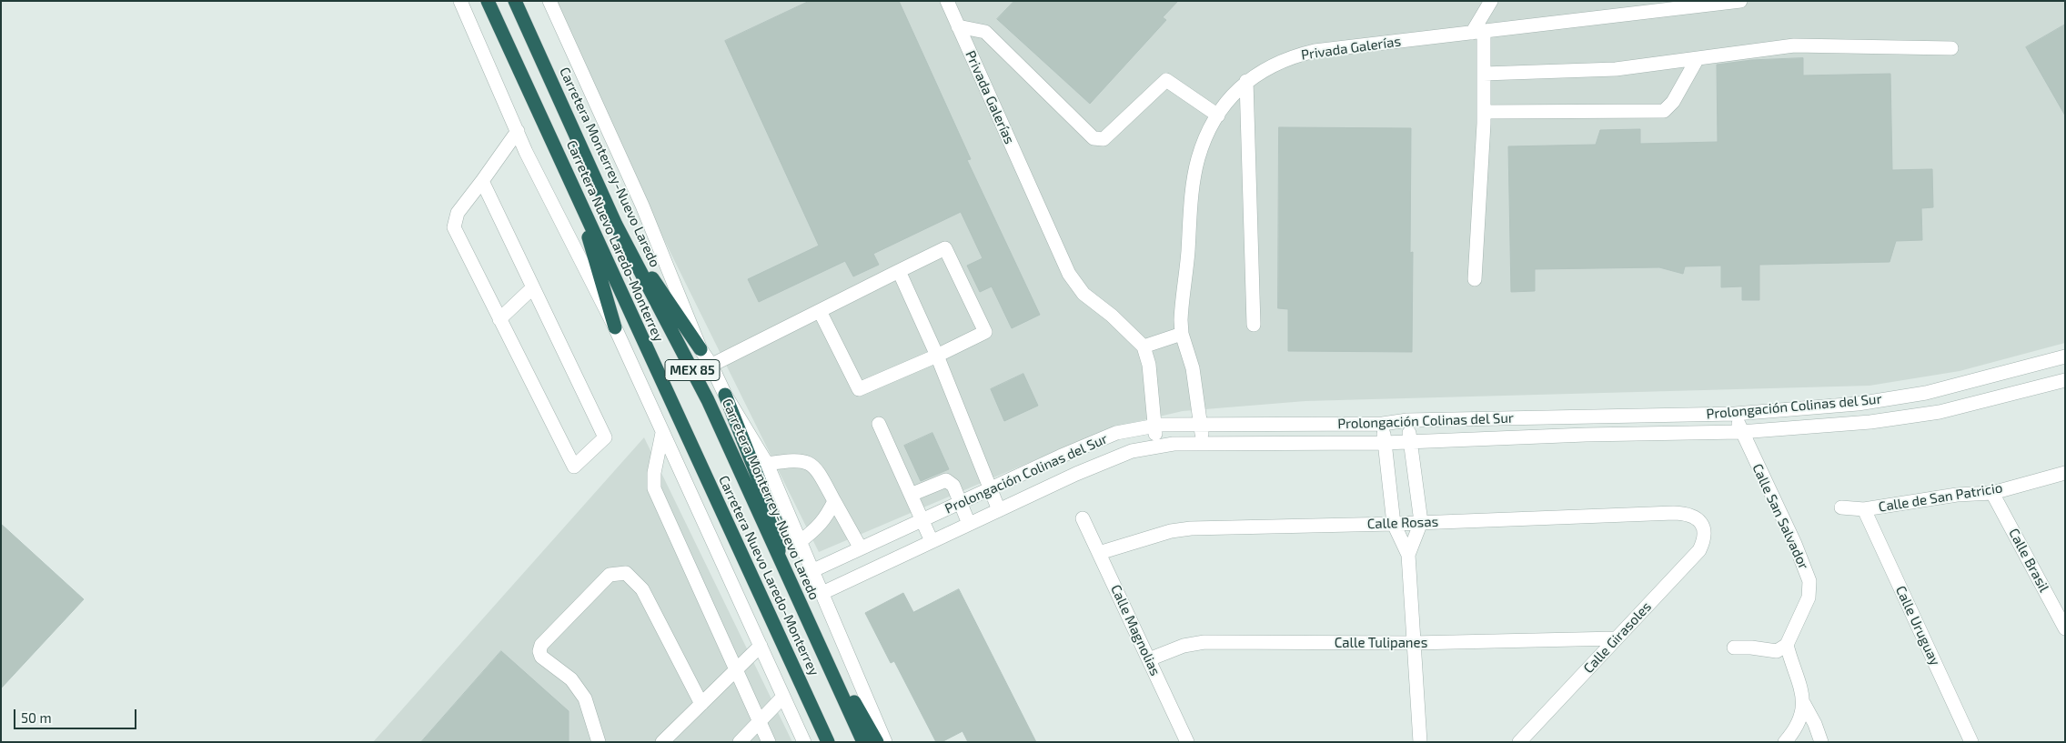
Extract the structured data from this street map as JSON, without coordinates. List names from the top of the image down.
{
  "streets": {
    "highway": ["Carretera Monterrey-Nuevo Laredo", "Carretera Nuevo Laredo-Monterrey", "MEX 85"],
    "street": [
      "Privada Galerías",
      "Prolongación Colinas del Sur",
      "Calle de San Patricio",
      "Calle San Salvador",
      "Calle Rosas",
      "Calle Brasil",
      "Calle Uruguay",
      "Calle Magnolias",
      "Calle Girasoles",
      "Calle Tulipanes"
    ]
  },
  "crossings": [
    ["Privada Galerías", "Prolongación Colinas del Sur"],
    ["Prolongación Colinas del Sur", "Calle San Salvador"],
    ["Calle de San Patricio", "Calle Brasil"],
    ["Calle de San Patricio", "Calle Uruguay"],
    ["Calle Rosas", "Calle Magnolias"],
    ["Calle Rosas", "Calle Girasoles"],
    ["Calle Magnolias", "Calle Tulipanes"],
    ["Calle Girasoles", "Calle Tulipanes"]
  ],
  "scale_bar": "50 m"
}
